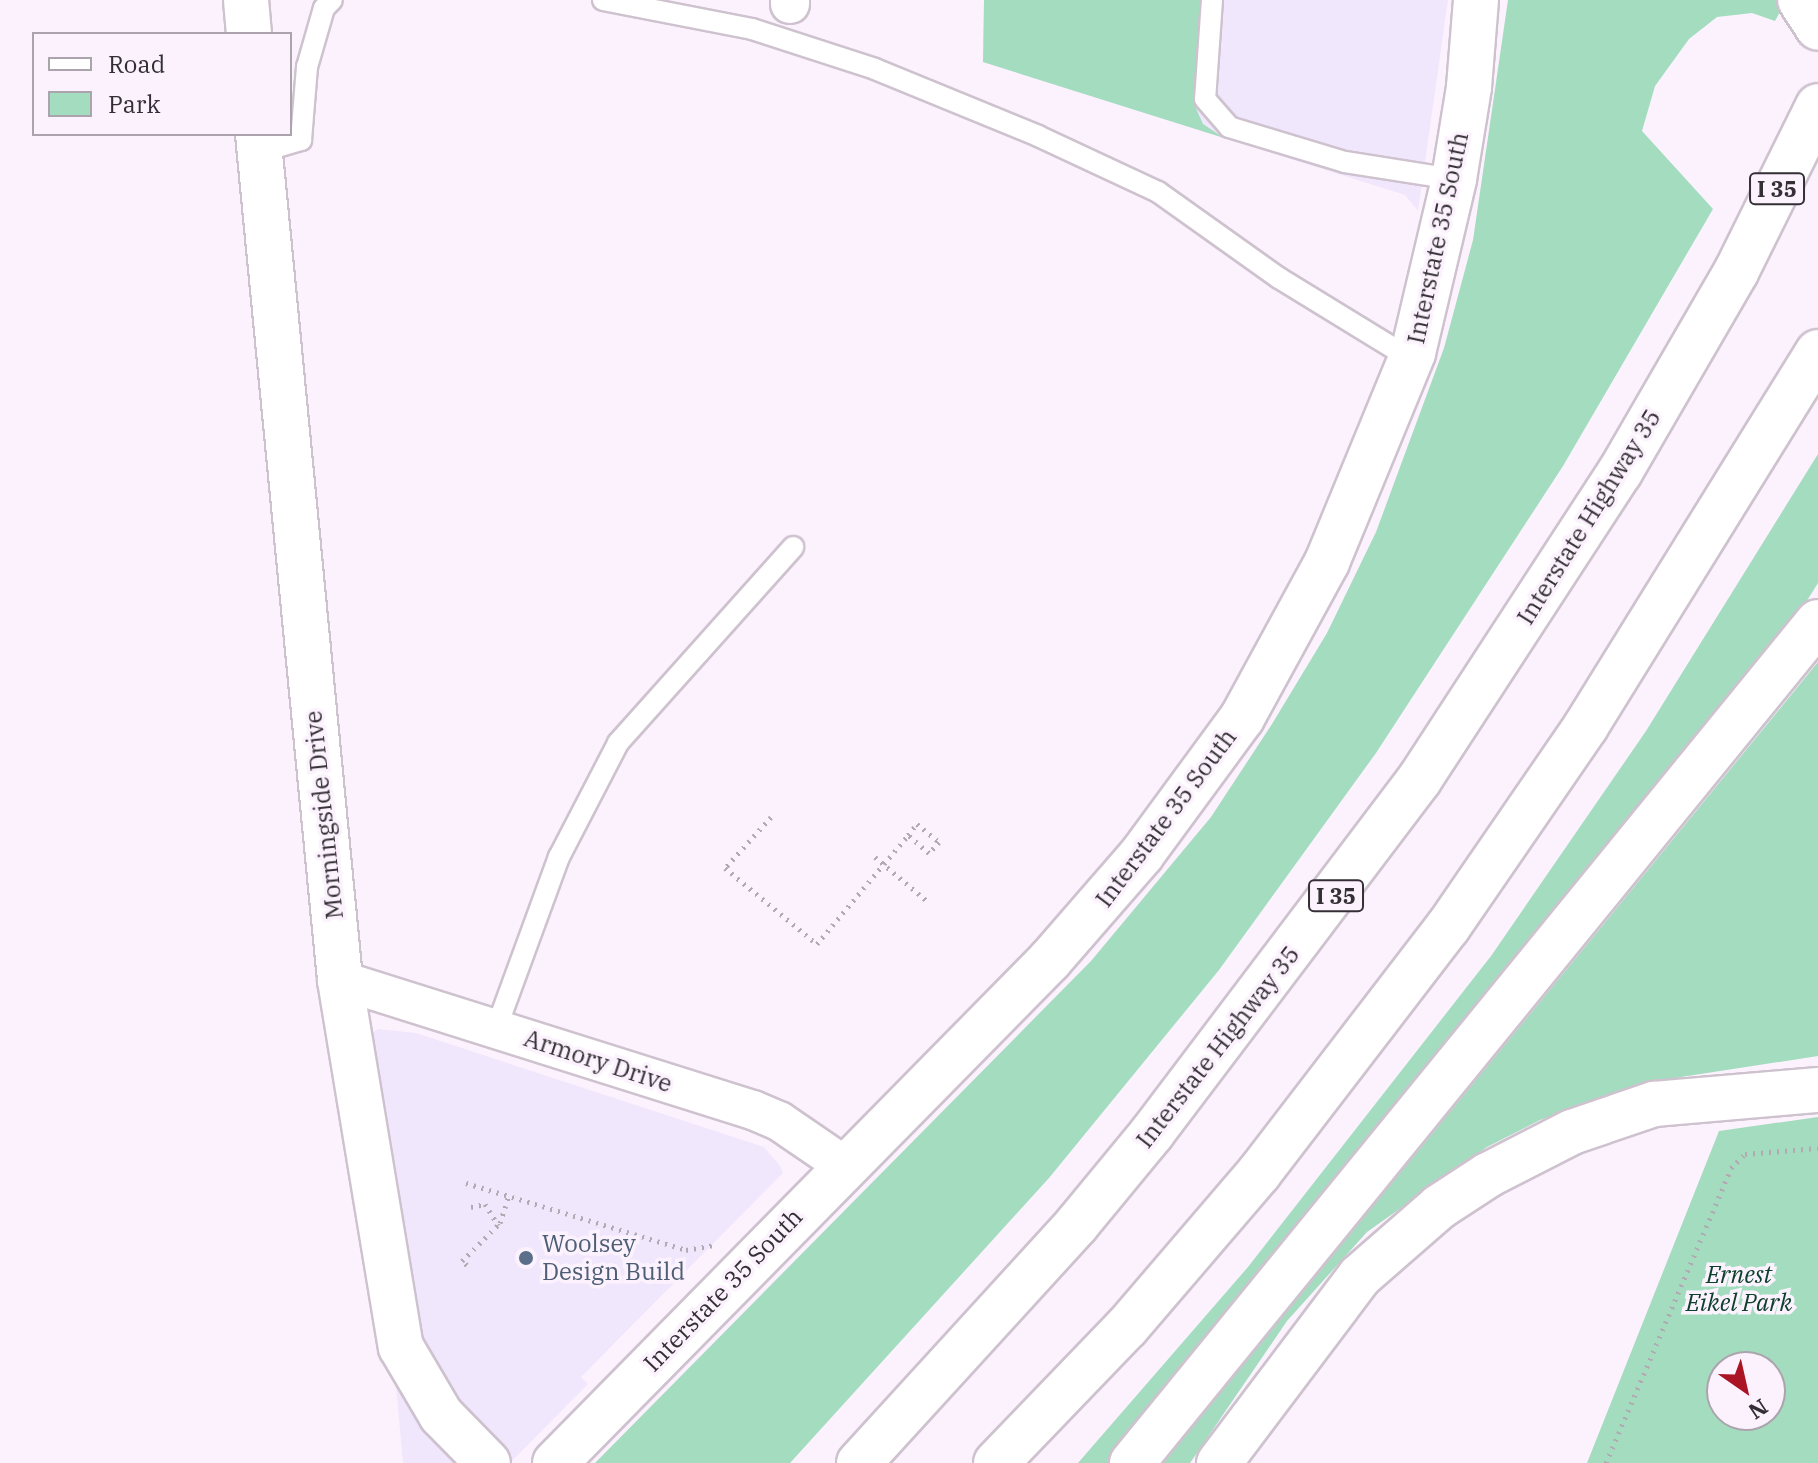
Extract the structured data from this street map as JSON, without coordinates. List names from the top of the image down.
{
  "streets": {
    "main road": [
      "I 35",
      "Interstate 35 South",
      "Interstate Highway 35",
      "Morningside Drive"
    ],
    "street": ["Armory Drive"]
  },
  "crossings": [
    ["Interstate 35 South", "Armory Drive"],
    ["Morningside Drive", "Armory Drive"]
  ],
  "parks": ["Ernest Eikel Park"],
  "places": ["Woolsey Design Build"],
  "legend": ["Road", "Park"],
  "north": "bottom right"
}
